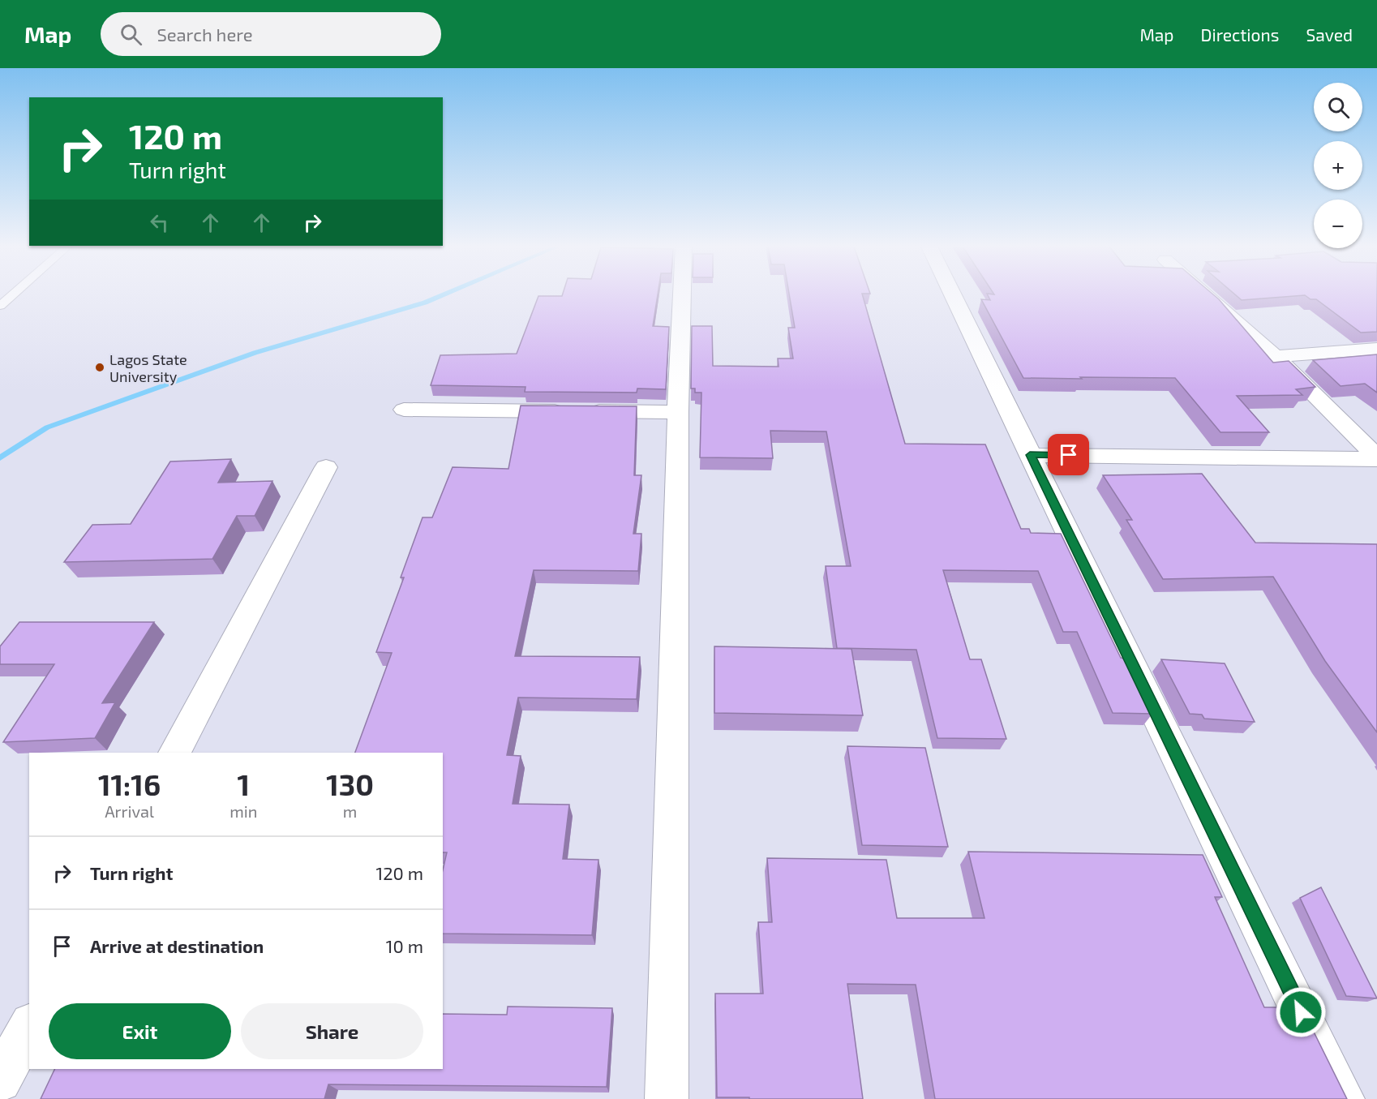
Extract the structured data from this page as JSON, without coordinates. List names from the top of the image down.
{
  "places": ["Lagos State University"],
  "page": {
    "header": "Map",
    "search": "Search here",
    "nav": ["Map", "Directions", "Saved"],
    "map_buttons": ["+", "−"],
    "turn": ["120 m", "Turn right"],
    "eta": [
      "11:16",
      "Arrival",
      "1",
      "min",
      "130",
      "m"
    ],
    "list": [
      {
        "name": "Turn right",
        "value": "120 m"
      },
      {
        "name": "Arrive at destination",
        "value": "10 m"
      }
    ],
    "buttons": ["Exit", "Share"]
  }
}
